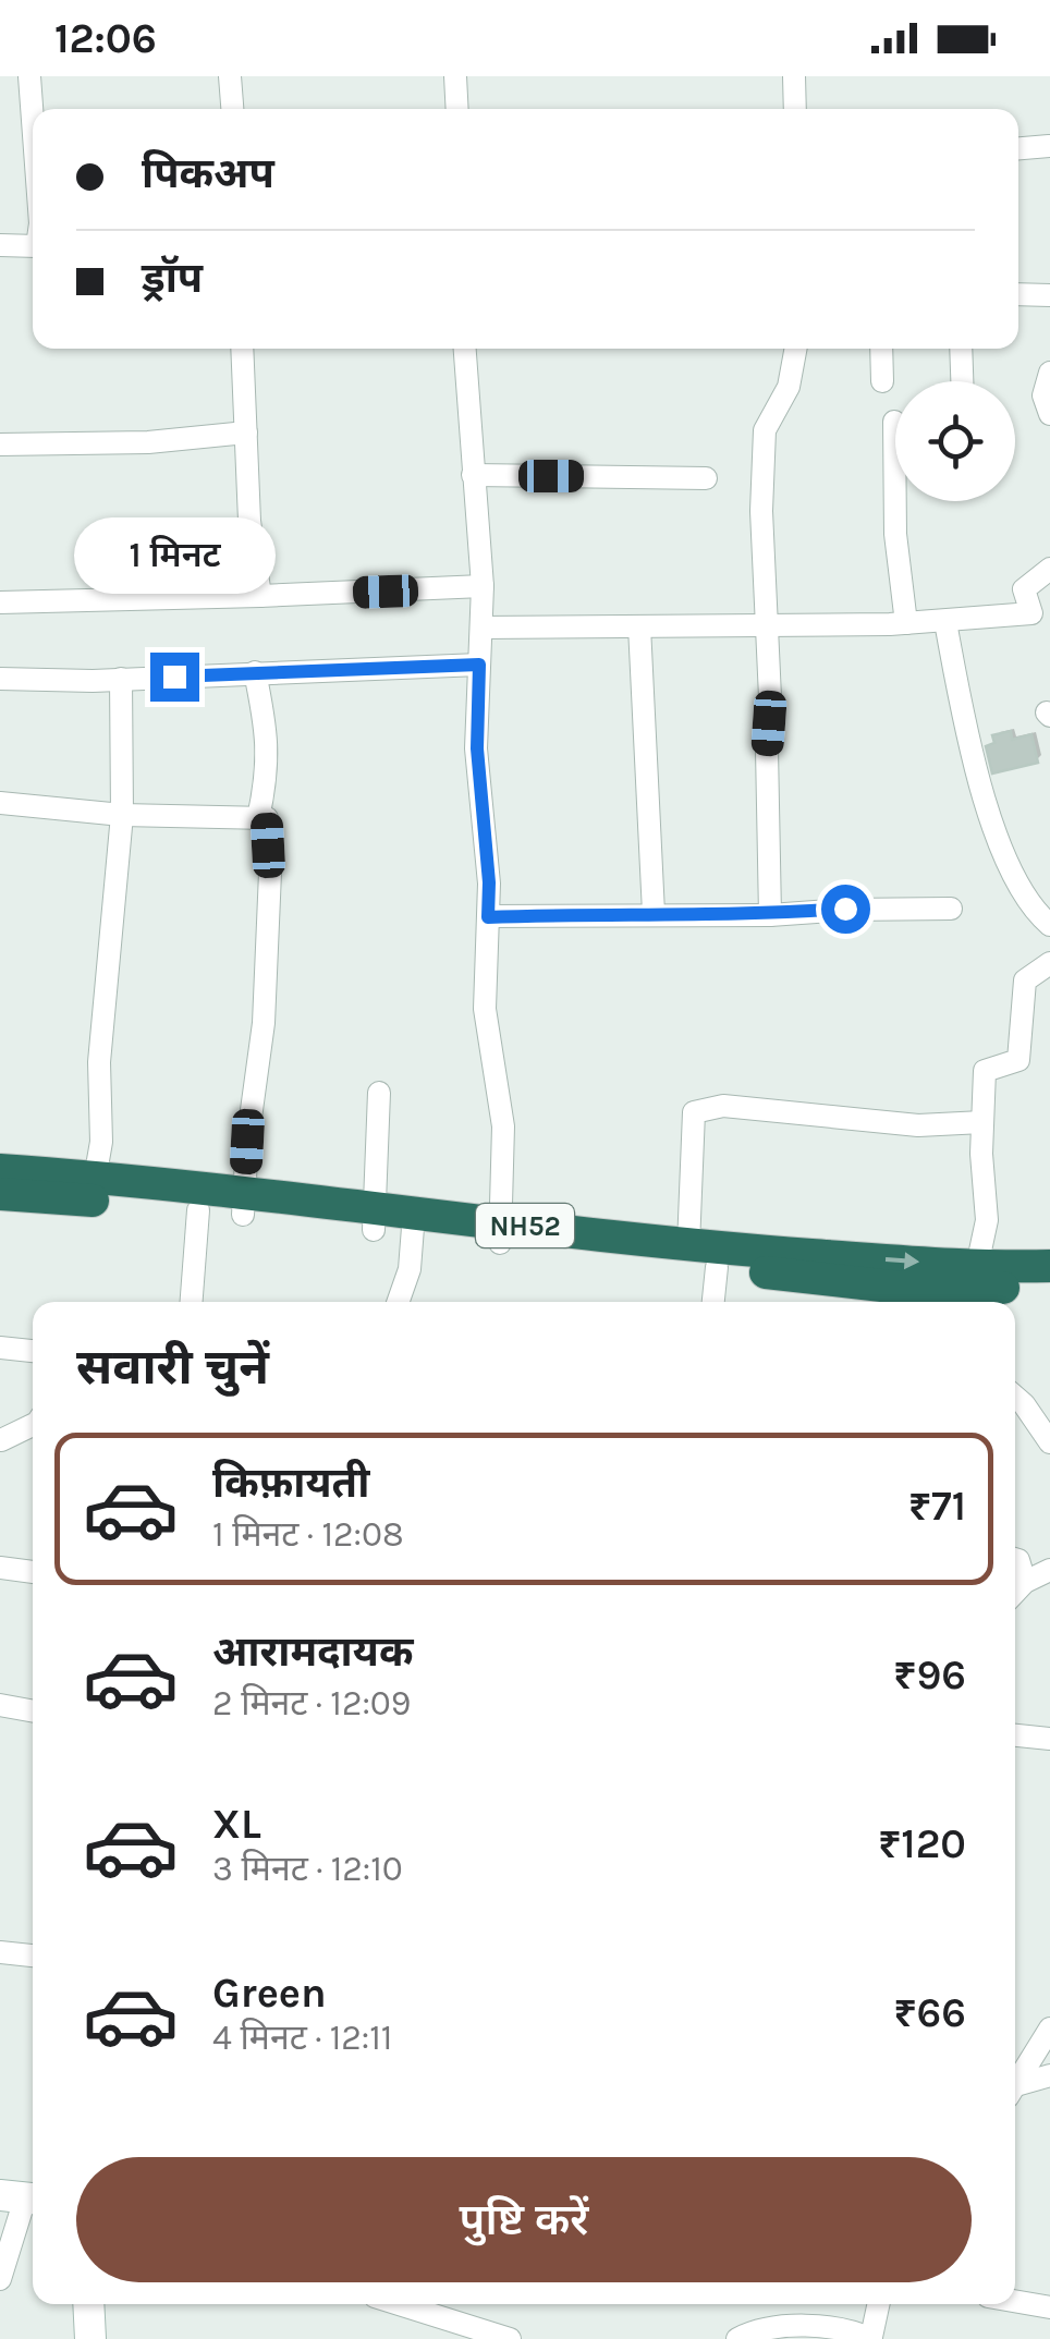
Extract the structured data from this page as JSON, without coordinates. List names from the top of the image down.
{
  "streets": {
    "highway": ["NH52"]
  },
  "page": {
    "status": "12:06",
    "banner": ["पिकअप", "ड्रॉप"],
    "bubble": "1 मिनट",
    "heading": "सवारी चुनें",
    "list": [
      {
        "name": "किफ़ायती",
        "note": "1 मिनट · 12:08",
        "value": "₹71"
      },
      {
        "name": "आरामदायक",
        "note": "2 मिनट · 12:09",
        "value": "₹96"
      },
      {
        "name": "XL",
        "note": "3 मिनट · 12:10",
        "value": "₹120"
      },
      {
        "name": "Green",
        "note": "4 मिनट · 12:11",
        "value": "₹66"
      }
    ],
    "buttons": "पुष्टि करें"
  }
}
